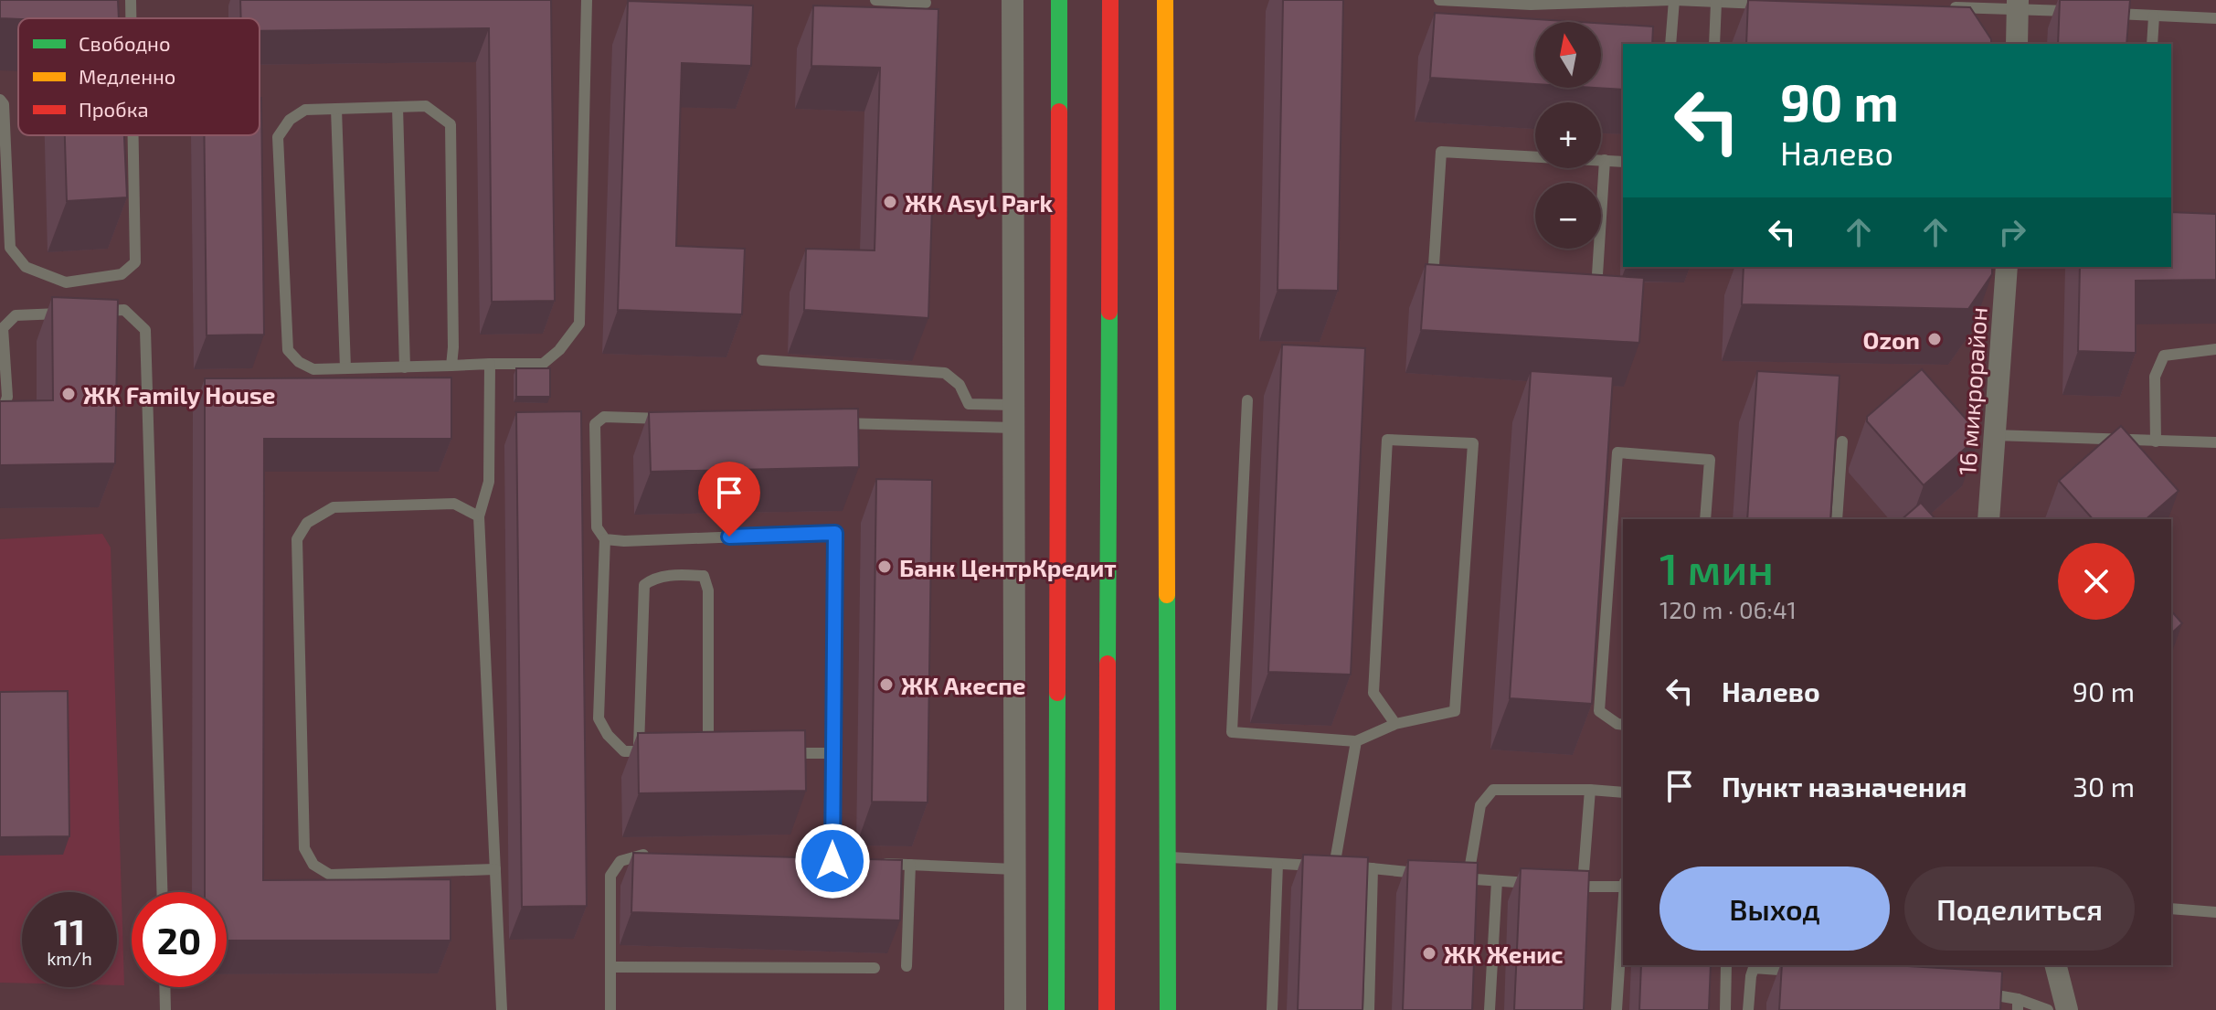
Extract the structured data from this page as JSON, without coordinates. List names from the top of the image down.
{
  "streets": {
    "street": ["16 микрорайон"]
  },
  "places": [
    "ЖК Asyl Park",
    "Ozon",
    "ЖК Family House",
    "Банк ЦентрКредит",
    "ЖК Акеспе",
    "ЖК Женис"
  ],
  "legend": ["Свободно", "Медленно", "Пробка"],
  "north": "top",
  "page": {
    "map_buttons": ["+", "−"],
    "turn": ["90 m", "Налево"],
    "heading": ["1 мин", "120 m · 06:41"],
    "list": [
      {
        "name": "Налево",
        "value": "90 m"
      },
      {
        "name": "Пункт назначения",
        "value": "30 m"
      }
    ],
    "buttons": ["Выход", "Поделиться"],
    "speed": "11 km/h",
    "limit": "20"
  }
}
